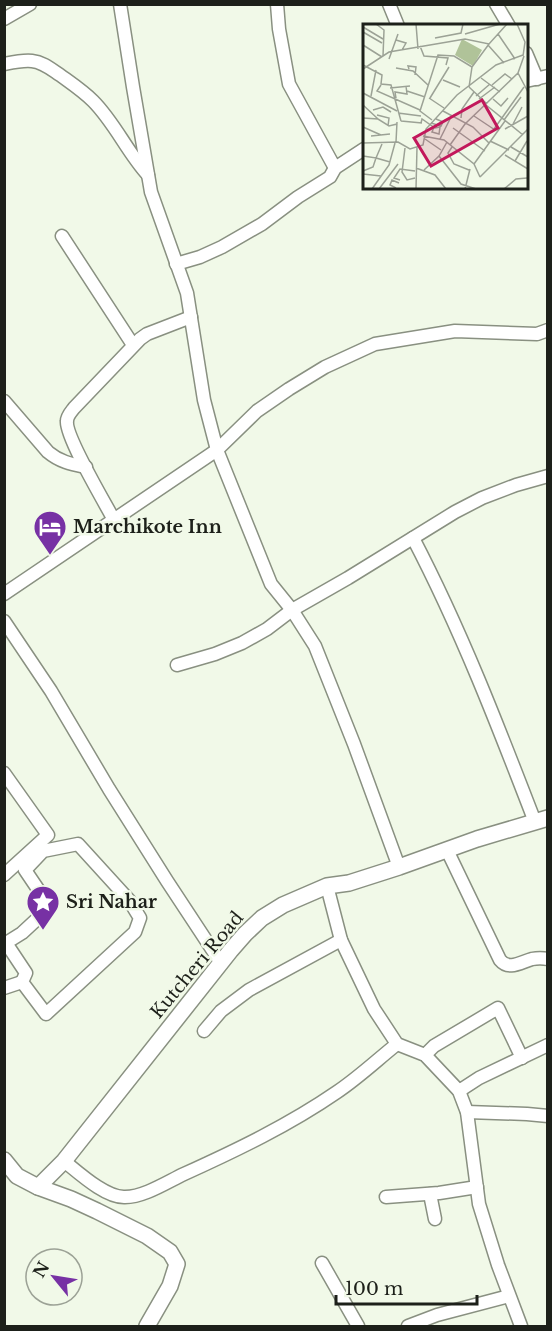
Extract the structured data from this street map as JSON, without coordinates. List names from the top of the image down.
{
  "streets": {
    "main road": ["Kutcheri Road"]
  },
  "places": {
    "hotel": ["Marchikote Inn"],
    "place": ["Sri Nahar"]
  },
  "scale_bar": "100 m",
  "north": "top left"
}
